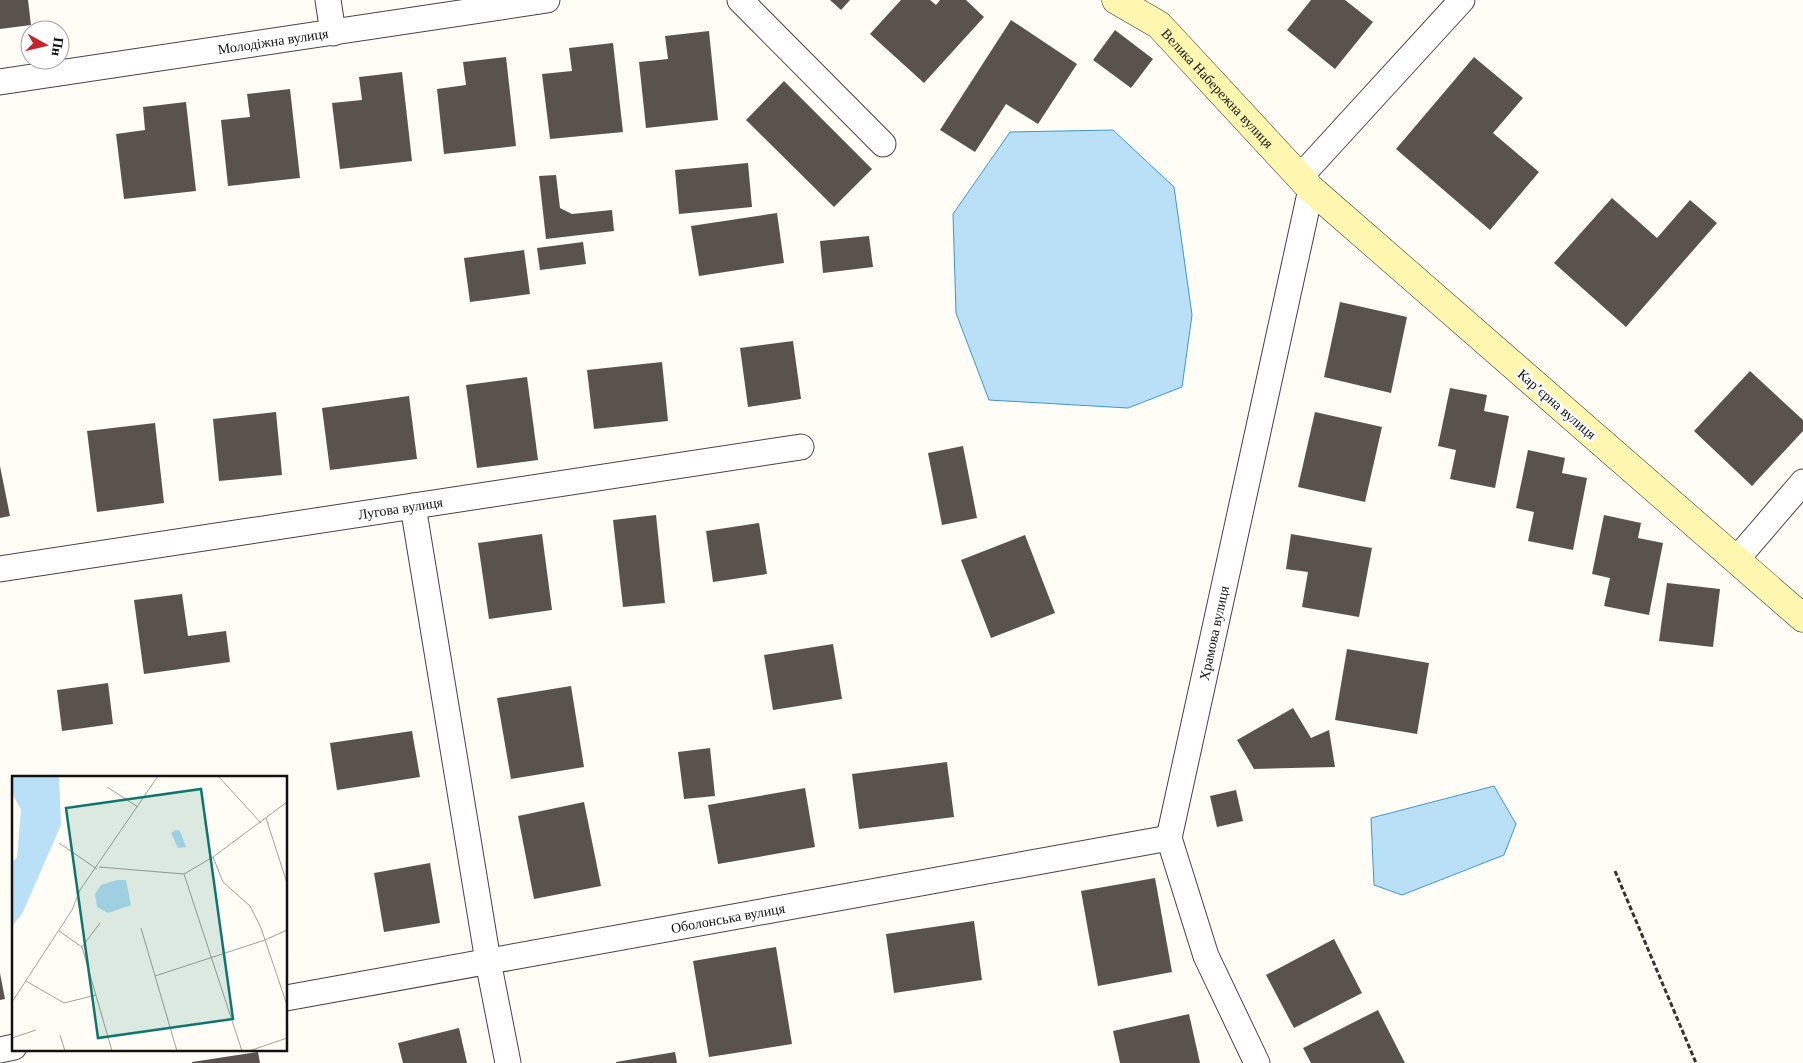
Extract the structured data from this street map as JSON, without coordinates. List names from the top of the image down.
{
  "streets": {
    "street": [
      "Молодіжна вулиця",
      "Велика Набережна вулиця",
      "Карʼєрна вулиця",
      "Лугова вулиця",
      "Храмова вулиця",
      "Оболонська вулиця"
    ]
  },
  "crossings": [
    ["Велика Набережна вулиця", "Карʼєрна вулиця"],
    ["Велика Набережна вулиця", "Храмова вулиця"],
    ["Карʼєрна вулиця", "Храмова вулиця"],
    ["Храмова вулиця", "Оболонська вулиця"]
  ],
  "north": "right"
}
